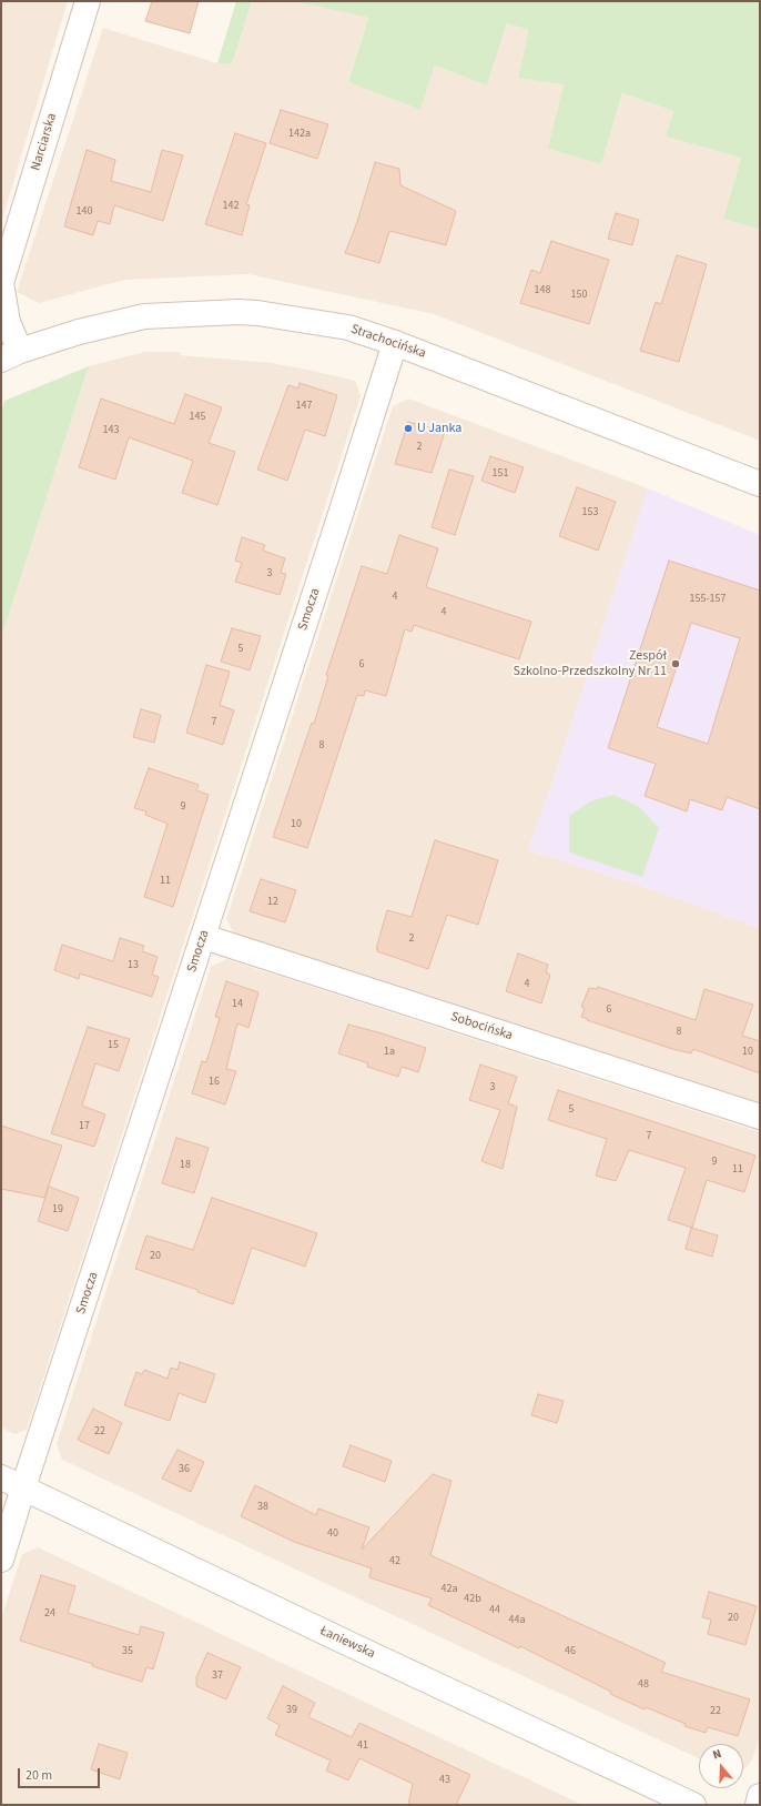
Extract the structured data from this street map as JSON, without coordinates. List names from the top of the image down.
{
  "streets": {
    "street": [
      "Narciarska",
      "Strachocińska",
      "Smocza",
      "Sobocińska",
      "Łaniewska"
    ]
  },
  "crossings": [
    ["Narciarska", "Strachocińska"],
    ["Strachocińska", "Smocza"],
    ["Smocza", "Sobocińska"],
    ["Smocza", "Łaniewska"]
  ],
  "places": ["U Janka", "Zespół Szkolno-Przedszkolny Nr 11"],
  "house_numbers": [
    "142a",
    "142",
    "140",
    "148",
    "150",
    "147",
    "145",
    "143",
    "2",
    "151",
    "153",
    "3",
    "4",
    "155-157",
    "4",
    "5",
    "6",
    "7",
    "8",
    "9",
    "10",
    "11",
    "12",
    "2",
    "13",
    "4",
    "14",
    "6",
    "8",
    "15",
    "1a",
    "10",
    "16",
    "3",
    "5",
    "17",
    "7",
    "9",
    "18",
    "11",
    "19",
    "20",
    "22",
    "36",
    "38",
    "40",
    "42",
    "42a",
    "42b",
    "44",
    "24",
    "20",
    "44a",
    "35",
    "46",
    "37",
    "48",
    "39",
    "22",
    "41",
    "43"
  ],
  "scale_bar": "20 m",
  "north": "top"
}
